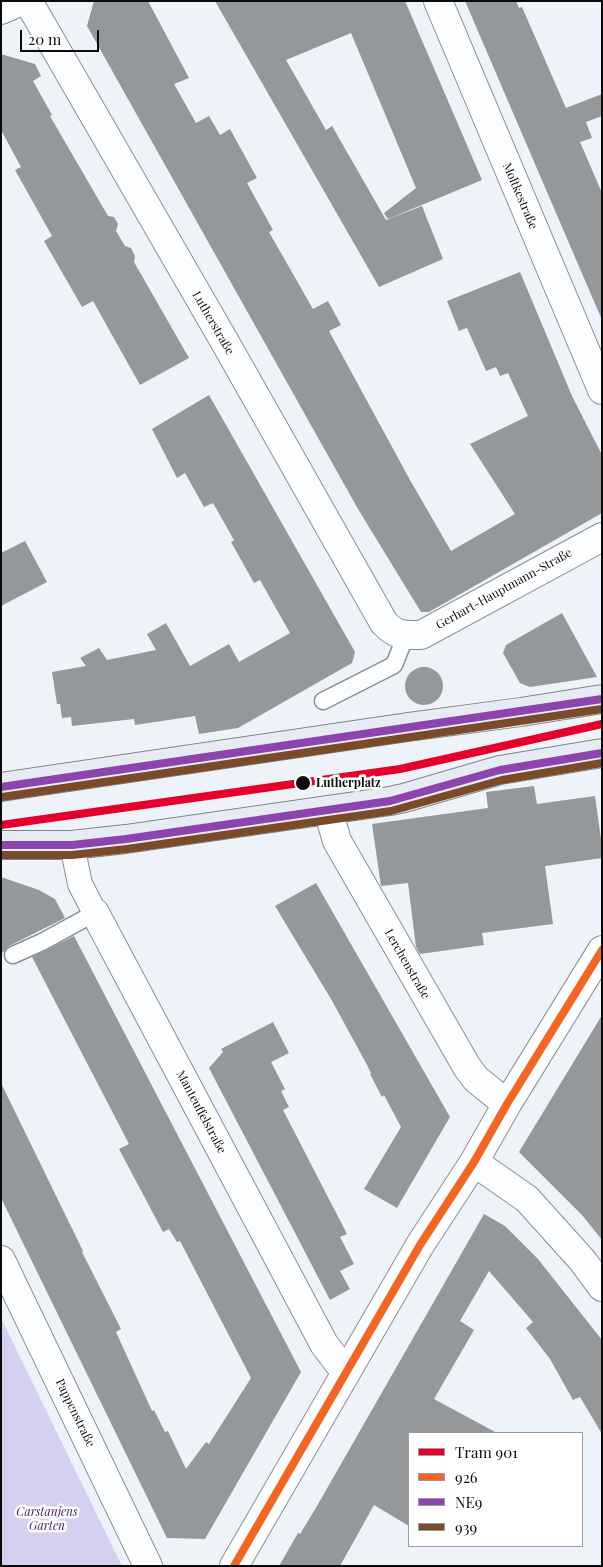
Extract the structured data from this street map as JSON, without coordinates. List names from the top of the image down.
{
  "streets": {
    "street": [
      "Moltkestraße",
      "Lutherstraße",
      "Gerhart-Hauptmann-Straße",
      "Lerchenstraße",
      "Manteuffelstraße",
      "Pappenstraße"
    ]
  },
  "crossings": [
    ["Lutherstraße", "Gerhart-Hauptmann-Straße"]
  ],
  "parks": ["Carstanjens Garten"],
  "places": ["Lutherplatz"],
  "lines": [
    "transit line NE9",
    "transit line 939",
    "tram line 901",
    "transit line 926"
  ],
  "legend": [
    "Tram 901",
    "926",
    "NE9",
    "939"
  ],
  "scale_bar": "20 m"
}
